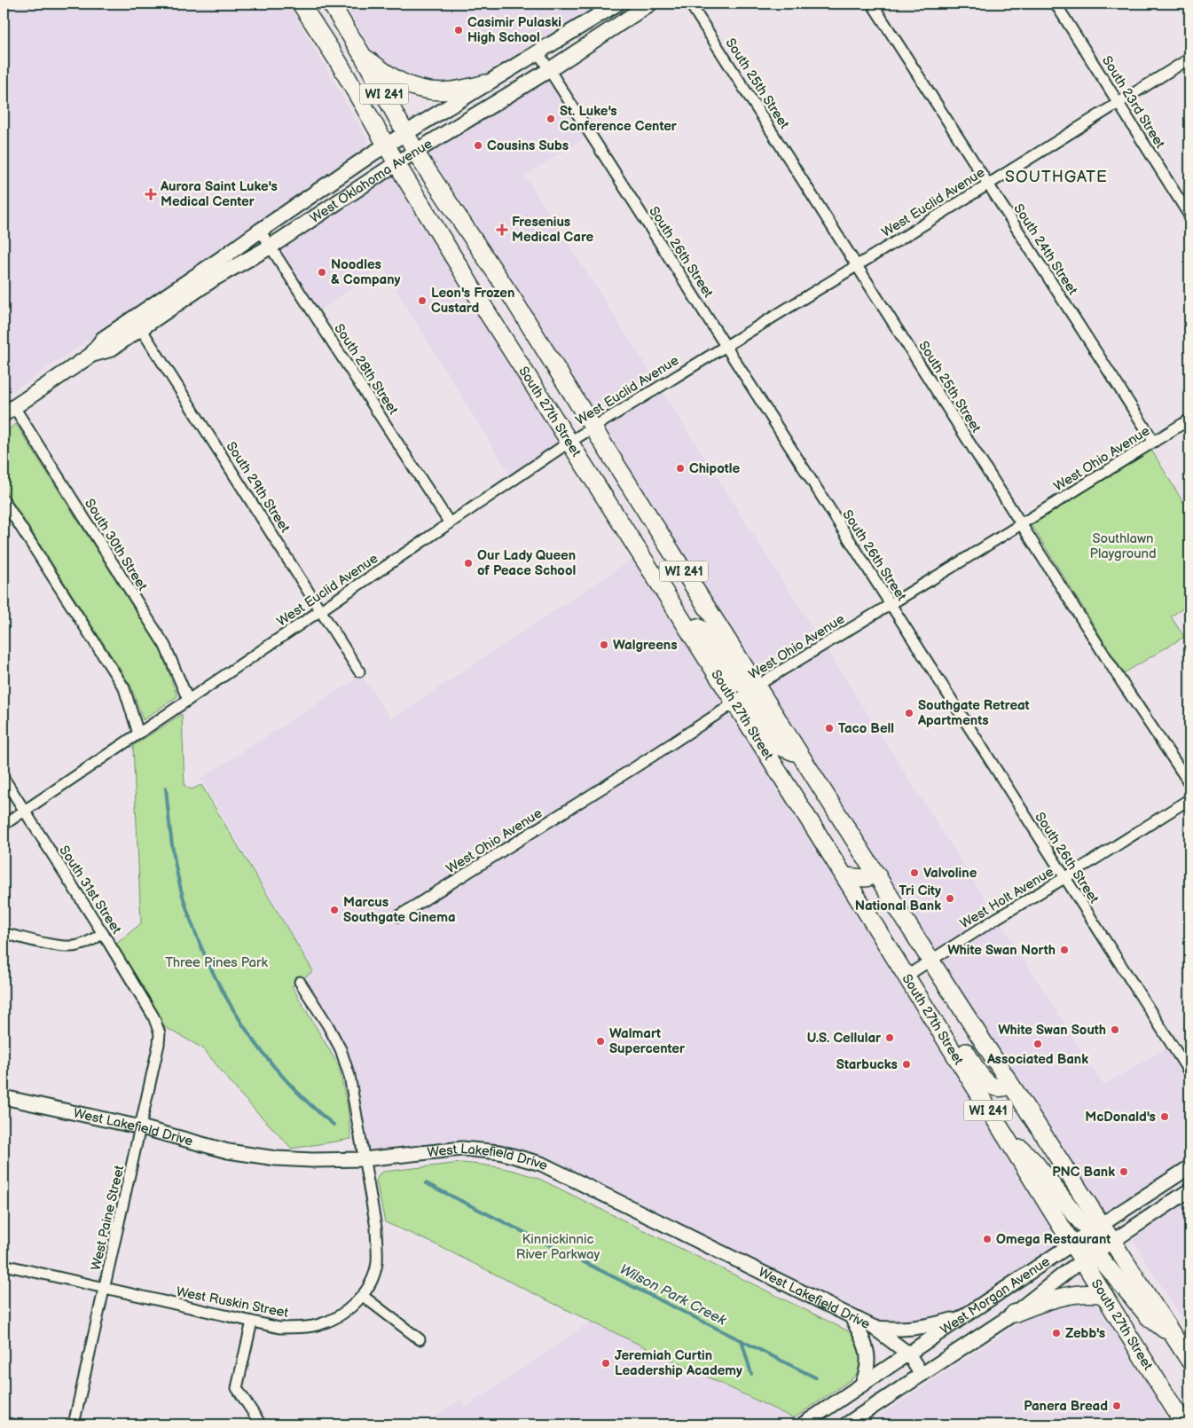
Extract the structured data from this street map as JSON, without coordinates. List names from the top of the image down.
{
  "streets": {
    "main road": ["WI 241", "West Oklahoma Avenue", "South 27th Street"],
    "street": [
      "South 25th Street",
      "South 23rd Street",
      "West Euclid Avenue",
      "South 24th Street",
      "South 26th Street",
      "South 28th Street",
      "West Ohio Avenue",
      "South 29th Street",
      "South 30th Street",
      "South 31st Street",
      "West Holt Avenue",
      "West Lakefield Drive",
      "West Paine Street",
      "West Morgan Avenue",
      "West Ruskin Street"
    ]
  },
  "crossings": [
    ["South 25th Street", "West Euclid Avenue"],
    ["South 25th Street", "West Ohio Avenue"],
    ["South 23rd Street", "West Euclid Avenue"],
    ["West Oklahoma Avenue", "South 26th Street"],
    ["West Oklahoma Avenue", "South 28th Street"],
    ["West Oklahoma Avenue", "South 27th Street"],
    ["West Oklahoma Avenue", "South 29th Street"],
    ["West Oklahoma Avenue", "South 30th Street"],
    ["West Euclid Avenue", "South 24th Street"],
    ["West Euclid Avenue", "South 26th Street"],
    ["West Euclid Avenue", "South 28th Street"],
    ["West Euclid Avenue", "South 27th Street"],
    ["West Euclid Avenue", "South 29th Street"],
    ["West Euclid Avenue", "South 30th Street"],
    ["West Euclid Avenue", "South 31st Street"],
    ["South 24th Street", "West Ohio Avenue"],
    ["South 26th Street", "West Ohio Avenue"],
    ["South 26th Street", "West Holt Avenue"],
    ["South 27th Street", "West Ohio Avenue"],
    ["South 27th Street", "West Holt Avenue"],
    ["South 27th Street", "West Morgan Avenue"],
    ["South 31st Street", "West Paine Street"],
    ["West Lakefield Drive", "West Paine Street"],
    ["West Lakefield Drive", "West Morgan Avenue"],
    ["West Lakefield Drive", "West Ruskin Street"],
    ["West Paine Street", "West Ruskin Street"]
  ],
  "districts": ["SOUTHGATE"],
  "water": ["Wilson Park Creek"],
  "parks": ["Southlawn Playground", "Three Pines Park", "Kinnickinnic River Parkway"],
  "places": {
    "other": [
      "Casimir Pulaski High School",
      "St. Luke's Conference Center",
      "Cousins Subs",
      "Noodles & Company",
      "Leon's Frozen Custard",
      "Chipotle",
      "Our Lady Queen of Peace School",
      "Walgreens",
      "Southgate Retreat Apartments",
      "Taco Bell",
      "Valvoline",
      "Tri City National Bank",
      "Marcus Southgate Cinema",
      "White Swan North",
      "White Swan South",
      "U.S. Cellular",
      "Walmart Supercenter",
      "Associated Bank",
      "Starbucks",
      "McDonald's",
      "PNC Bank",
      "Omega Restaurant",
      "Zebb's",
      "Jeremiah Curtin Leadership Academy",
      "Panera Bread"
    ],
    "health": ["Aurora Saint Luke's Medical Center", "Fresenius Medical Care"]
  }
}
